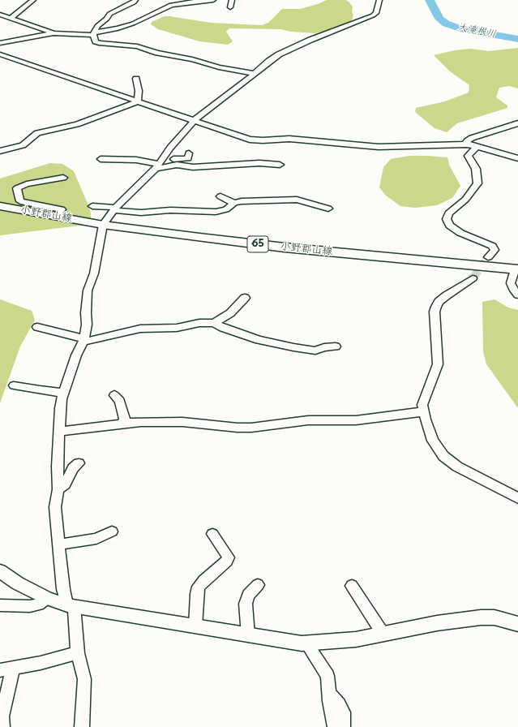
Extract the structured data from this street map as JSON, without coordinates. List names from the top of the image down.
{
  "streets": {
    "main road": ["小野郡山線", "65"]
  },
  "water": ["大滝根川"]
}
